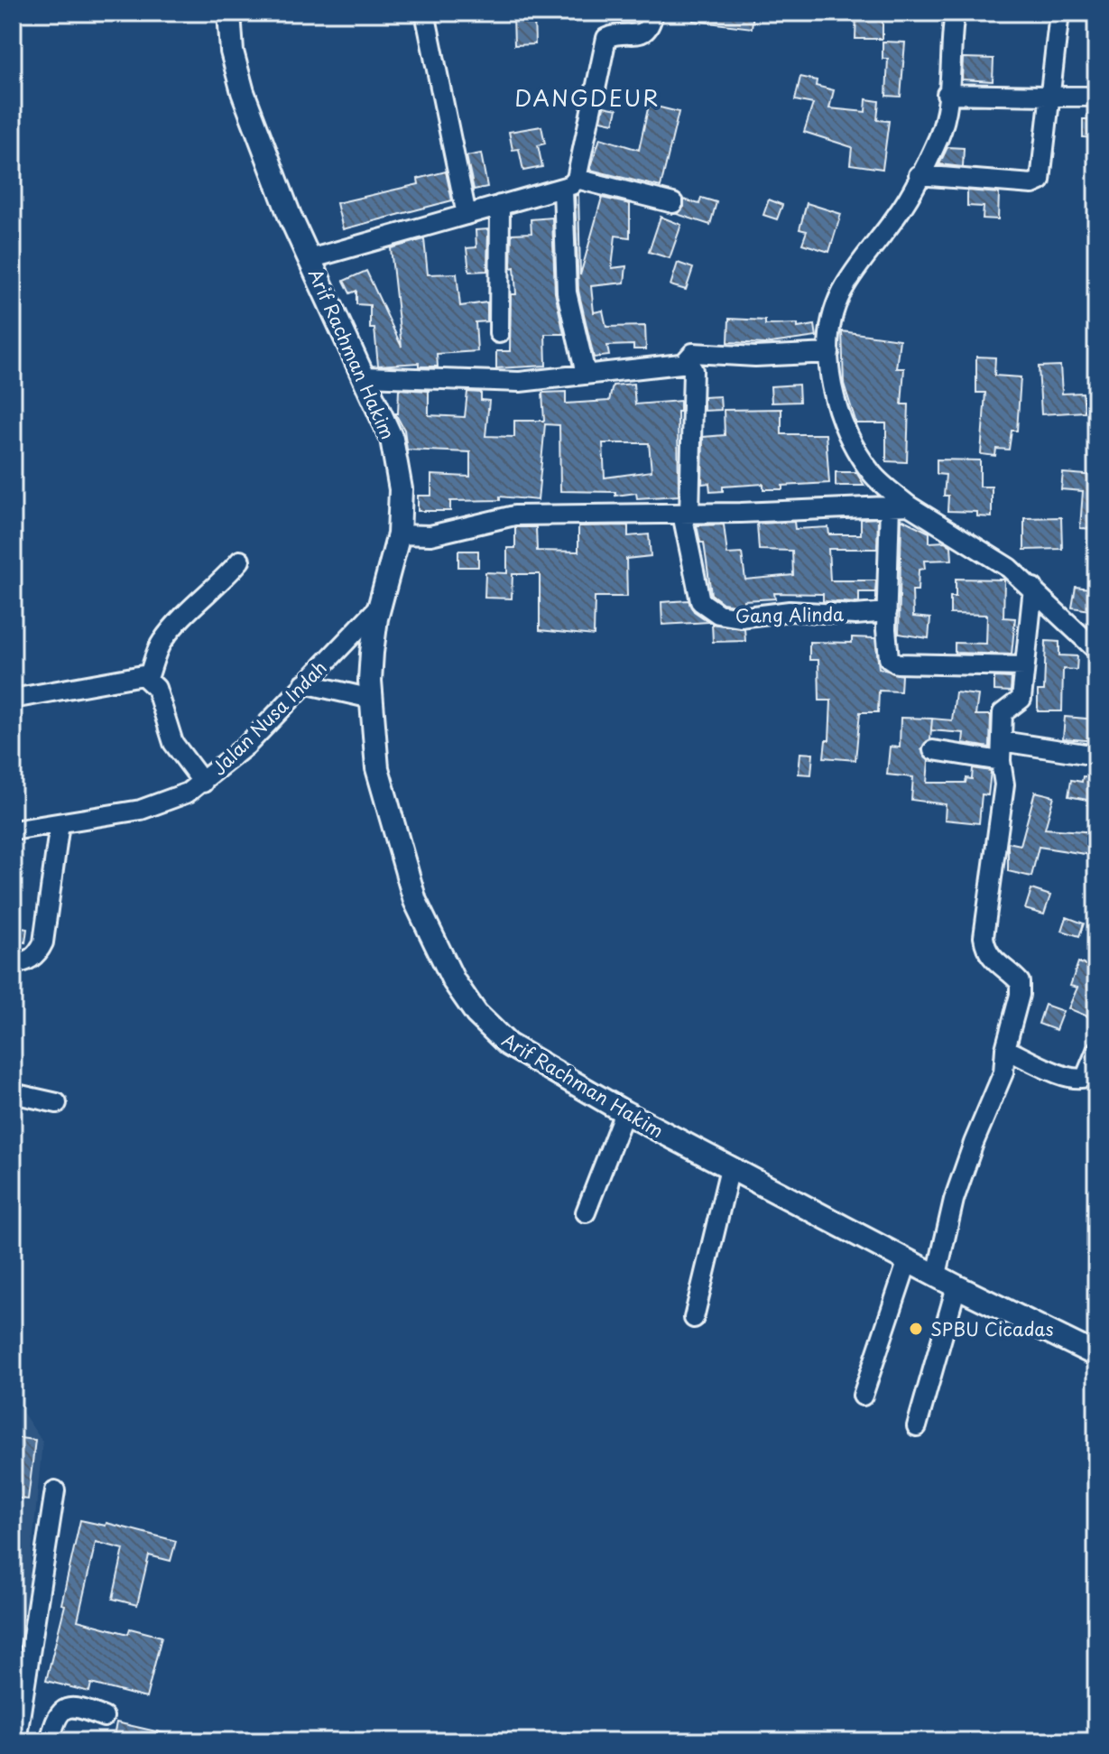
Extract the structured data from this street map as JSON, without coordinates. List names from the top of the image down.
{
  "streets": {
    "main road": ["Arif Rachman Hakim"],
    "street": ["Gang Alinda", "Jalan Nusa Indah"]
  },
  "crossings": [
    ["Arif Rachman Hakim", "Jalan Nusa Indah"]
  ],
  "districts": ["DANGDEUR"],
  "places": ["SPBU Cicadas"]
}
